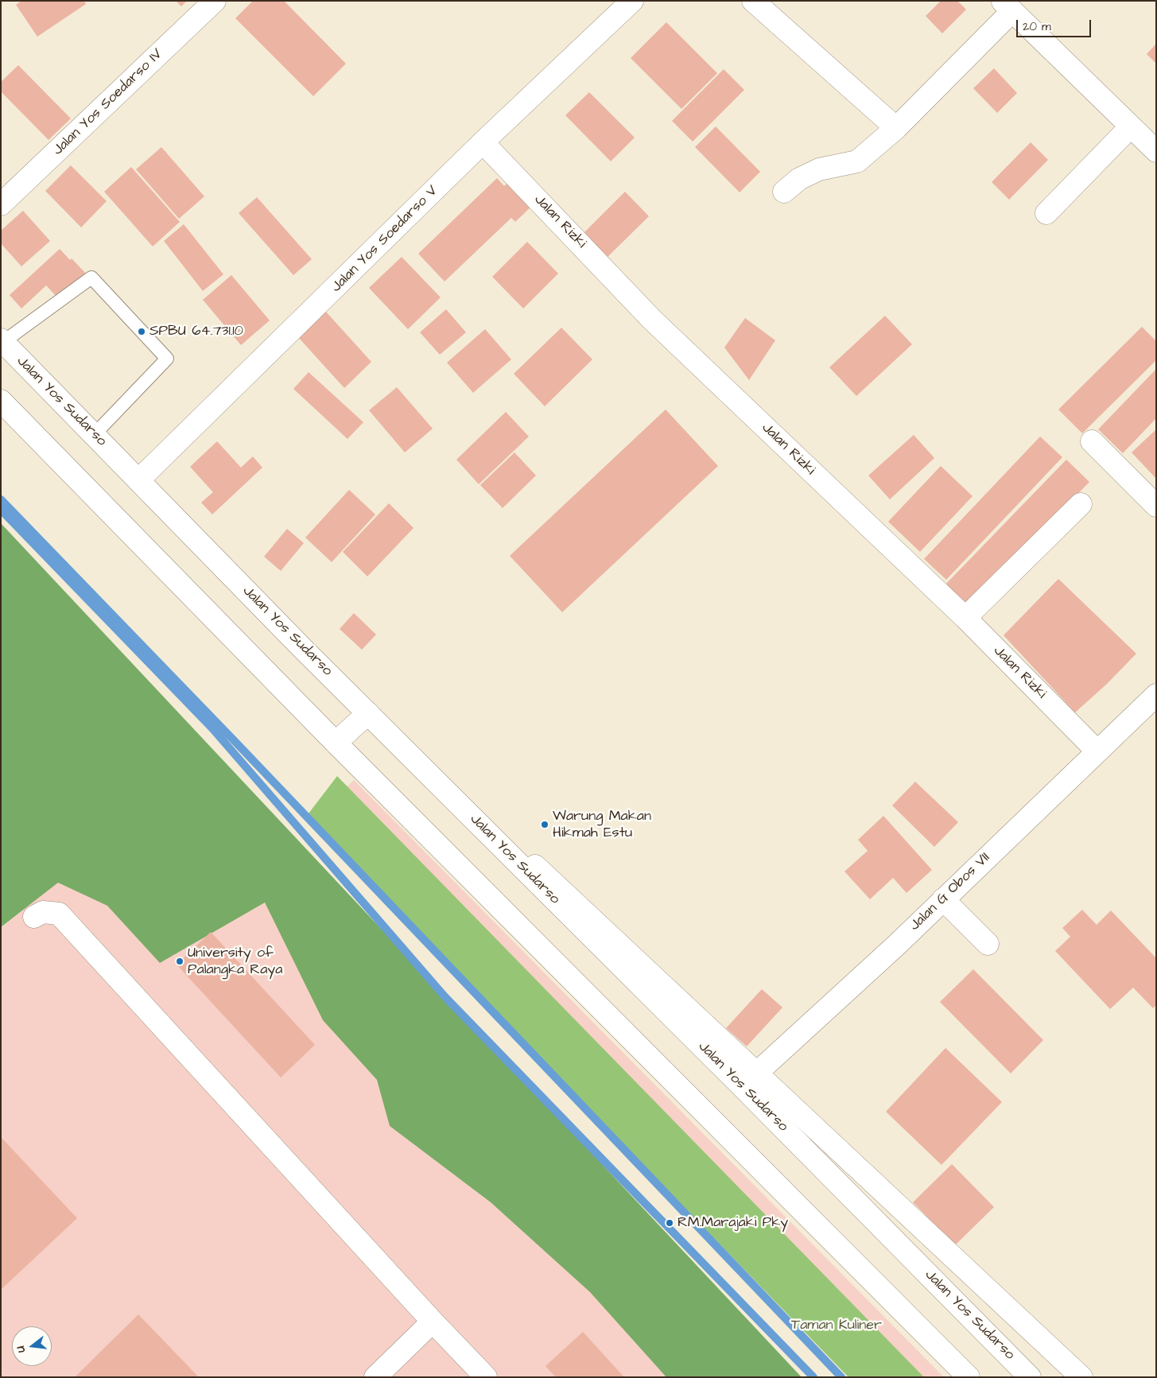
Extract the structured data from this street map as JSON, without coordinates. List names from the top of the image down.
{
  "streets": {
    "street": [
      "Jalan Yos Soedarso IV",
      "Jalan Rizki",
      "Jalan Yos Soedarso V",
      "Jalan Yos Sudarso",
      "Jalan G Obos VII"
    ]
  },
  "crossings": [
    ["Jalan Rizki", "Jalan Yos Soedarso V"],
    ["Jalan Rizki", "Jalan G Obos VII"],
    ["Jalan Yos Soedarso V", "Jalan Yos Sudarso"],
    ["Jalan Yos Sudarso", "Jalan G Obos VII"]
  ],
  "parks": ["Taman Kuliner"],
  "places": [
    "SPBU 64.731.10",
    "Warung Makan Hikmah Estu",
    "University of Palangka Raya",
    "RM.Marajaki Pky"
  ],
  "scale_bar": "20 m",
  "north": "left"
}
